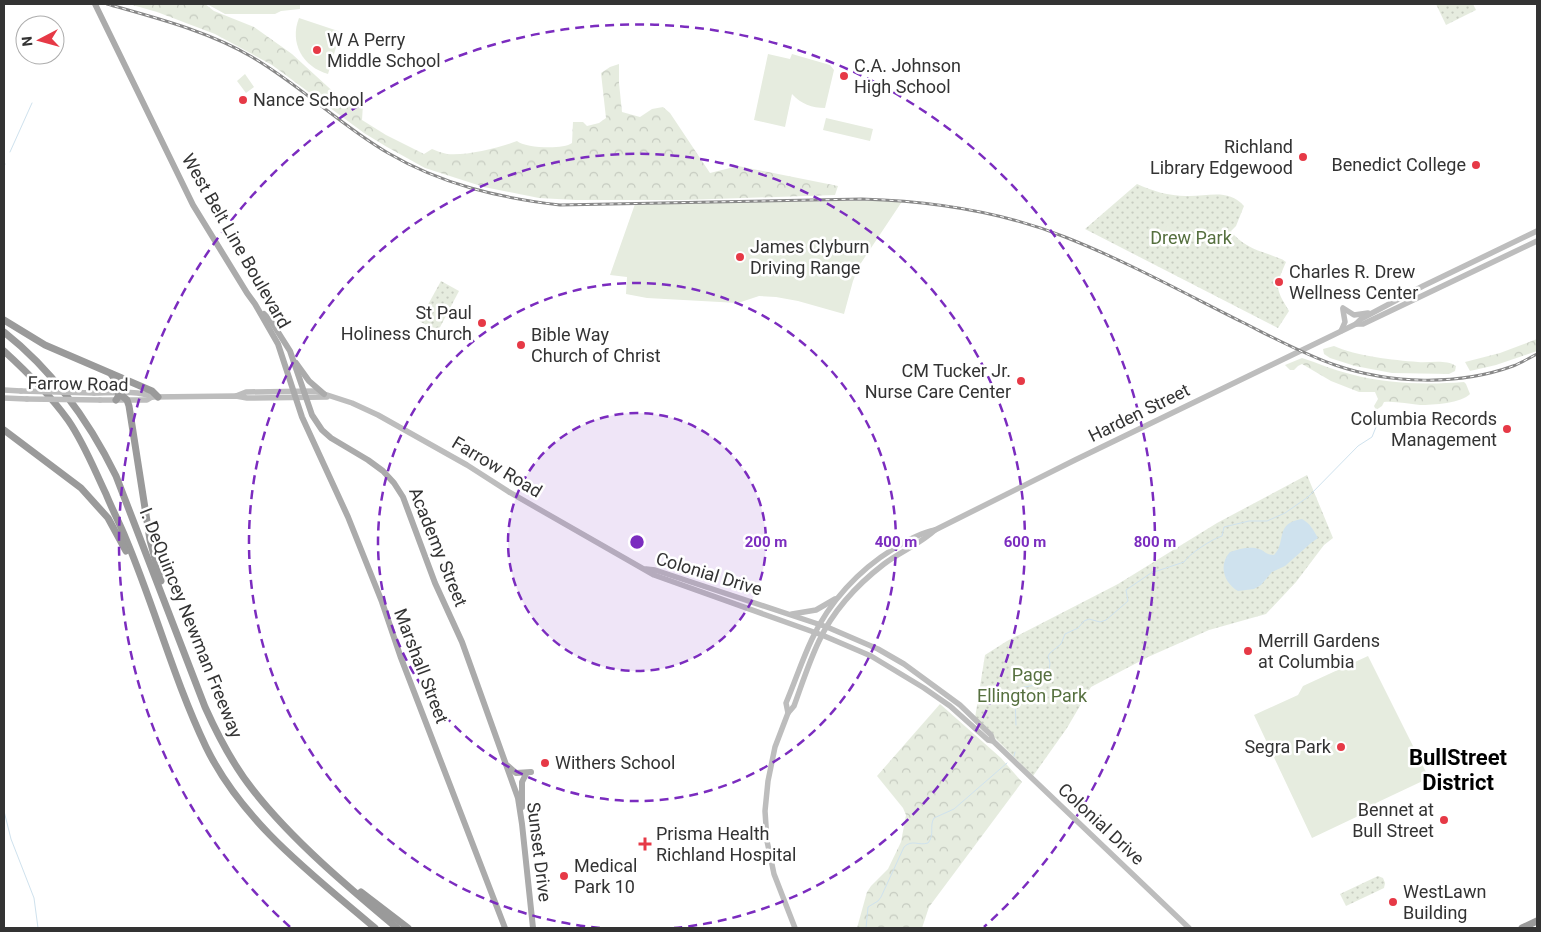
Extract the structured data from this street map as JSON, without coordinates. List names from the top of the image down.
{
  "streets": {
    "highway": ["I. DeQuincey Newman Freeway"],
    "main road": [
      "West Belt Line Boulevard",
      "Farrow Road",
      "Harden Street",
      "Academy Street",
      "Colonial Drive",
      "Marshall Street",
      "Sunset Drive"
    ]
  },
  "crossings": [
    ["West Belt Line Boulevard", "Farrow Road"],
    ["West Belt Line Boulevard", "Academy Street"],
    ["West Belt Line Boulevard", "Marshall Street"],
    ["Farrow Road", "Academy Street"],
    ["Farrow Road", "Colonial Drive"],
    ["Harden Street", "Colonial Drive"],
    ["Academy Street", "Sunset Drive"]
  ],
  "districts": ["BullStreet District"],
  "parks": ["Drew Park", "Page Ellington Park"],
  "places": {
    "other": [
      "W A Perry Middle School",
      "C.A. Johnson High School",
      "Nance School",
      "Richland Library Edgewood",
      "Benedict College",
      "James Clyburn Driving Range",
      "Charles R. Drew Wellness Center",
      "St Paul Holiness Church",
      "Bible Way Church of Christ",
      "CM Tucker Jr. Nurse Care Center",
      "Columbia Records Management",
      "Merrill Gardens at Columbia",
      "Segra Park",
      "Withers School",
      "Bennet at Bull Street",
      "Medical Park 10",
      "WestLawn Building"
    ],
    "health": ["Prisma Health Richland Hospital"]
  },
  "north": "left",
  "rings": [
    "200 m",
    "400 m",
    "600 m",
    "800 m"
  ]
}
